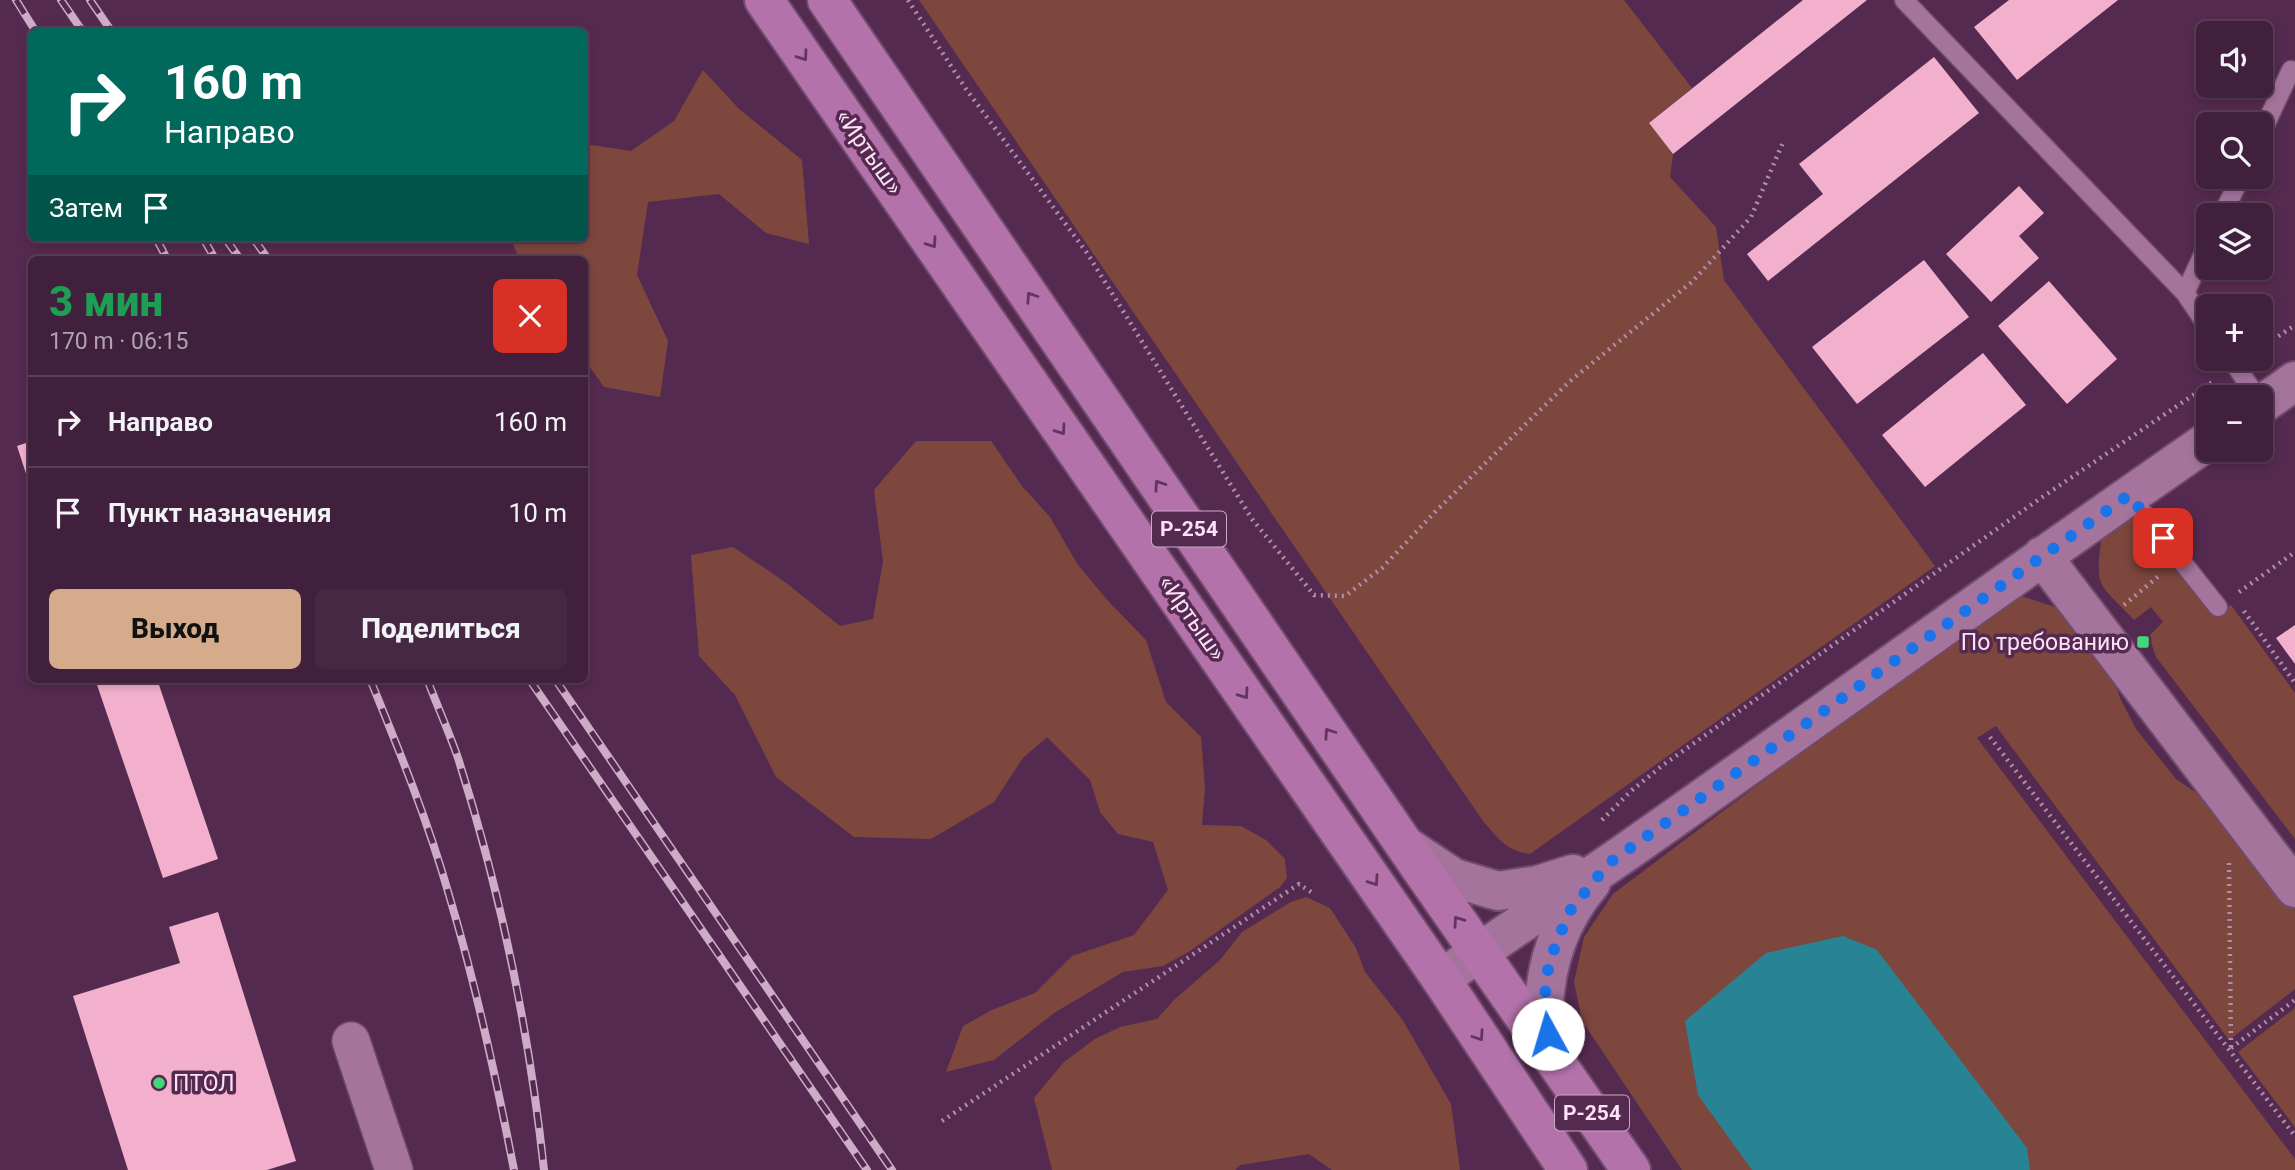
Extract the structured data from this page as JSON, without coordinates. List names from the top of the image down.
{
  "streets": {
    "main road": ["«Иртыш»", "Р-254"]
  },
  "places": {
    "transit": ["По требованию"],
    "other": ["ПТОЛ"]
  },
  "page": {
    "map_buttons": ["+", "−"],
    "turn": ["160 m", "Направо"],
    "then": "Затем",
    "heading": ["3 мин", "170 m · 06:15"],
    "list": [
      {
        "name": "Направо",
        "value": "160 m"
      },
      {
        "name": "Пункт назначения",
        "value": "10 m"
      }
    ],
    "buttons": ["Выход", "Поделиться"]
  }
}
